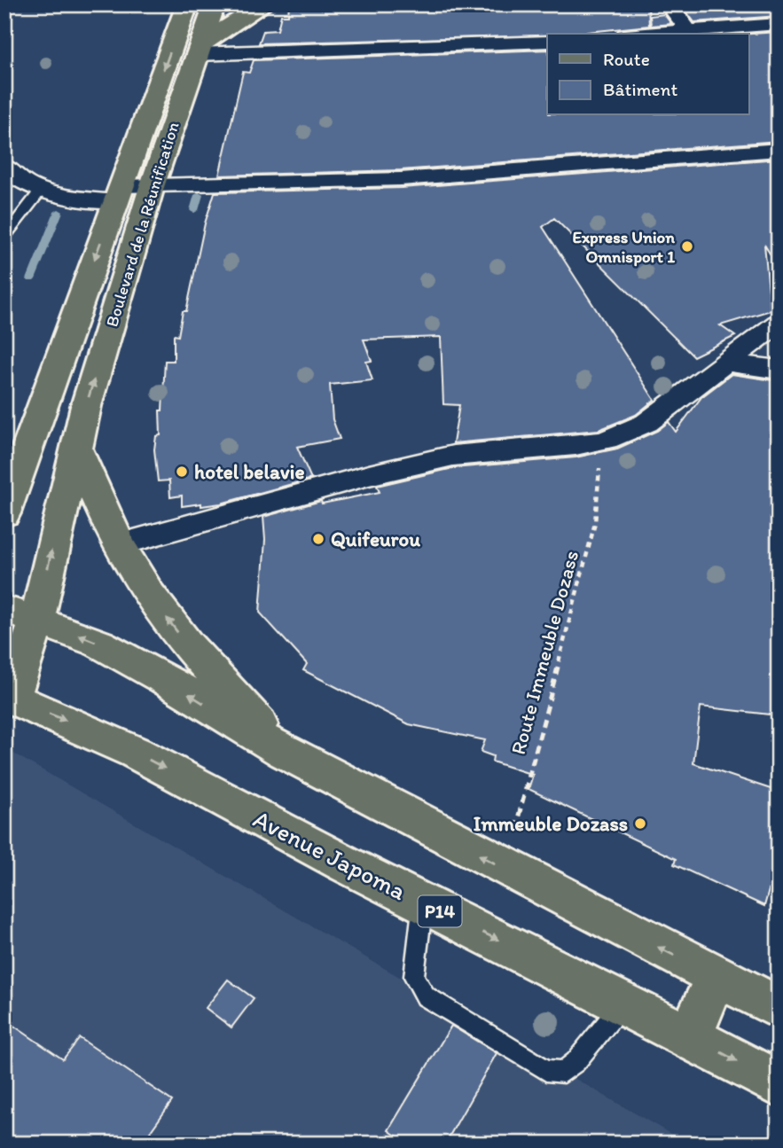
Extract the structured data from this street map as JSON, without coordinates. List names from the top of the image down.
{
  "streets": {
    "main road": ["Boulevard de la Réunification", "Avenue Japoma", "P14"],
    "path": ["Route Immeuble Dozass"]
  },
  "crossings": [
    ["Boulevard de la Réunification", "Avenue Japoma"]
  ],
  "places": [
    "Express Union Omnisport 1",
    "hotel belavie",
    "Quifeurou",
    "Immeuble Dozass"
  ],
  "legend": ["Route", "Bâtiment"]
}
